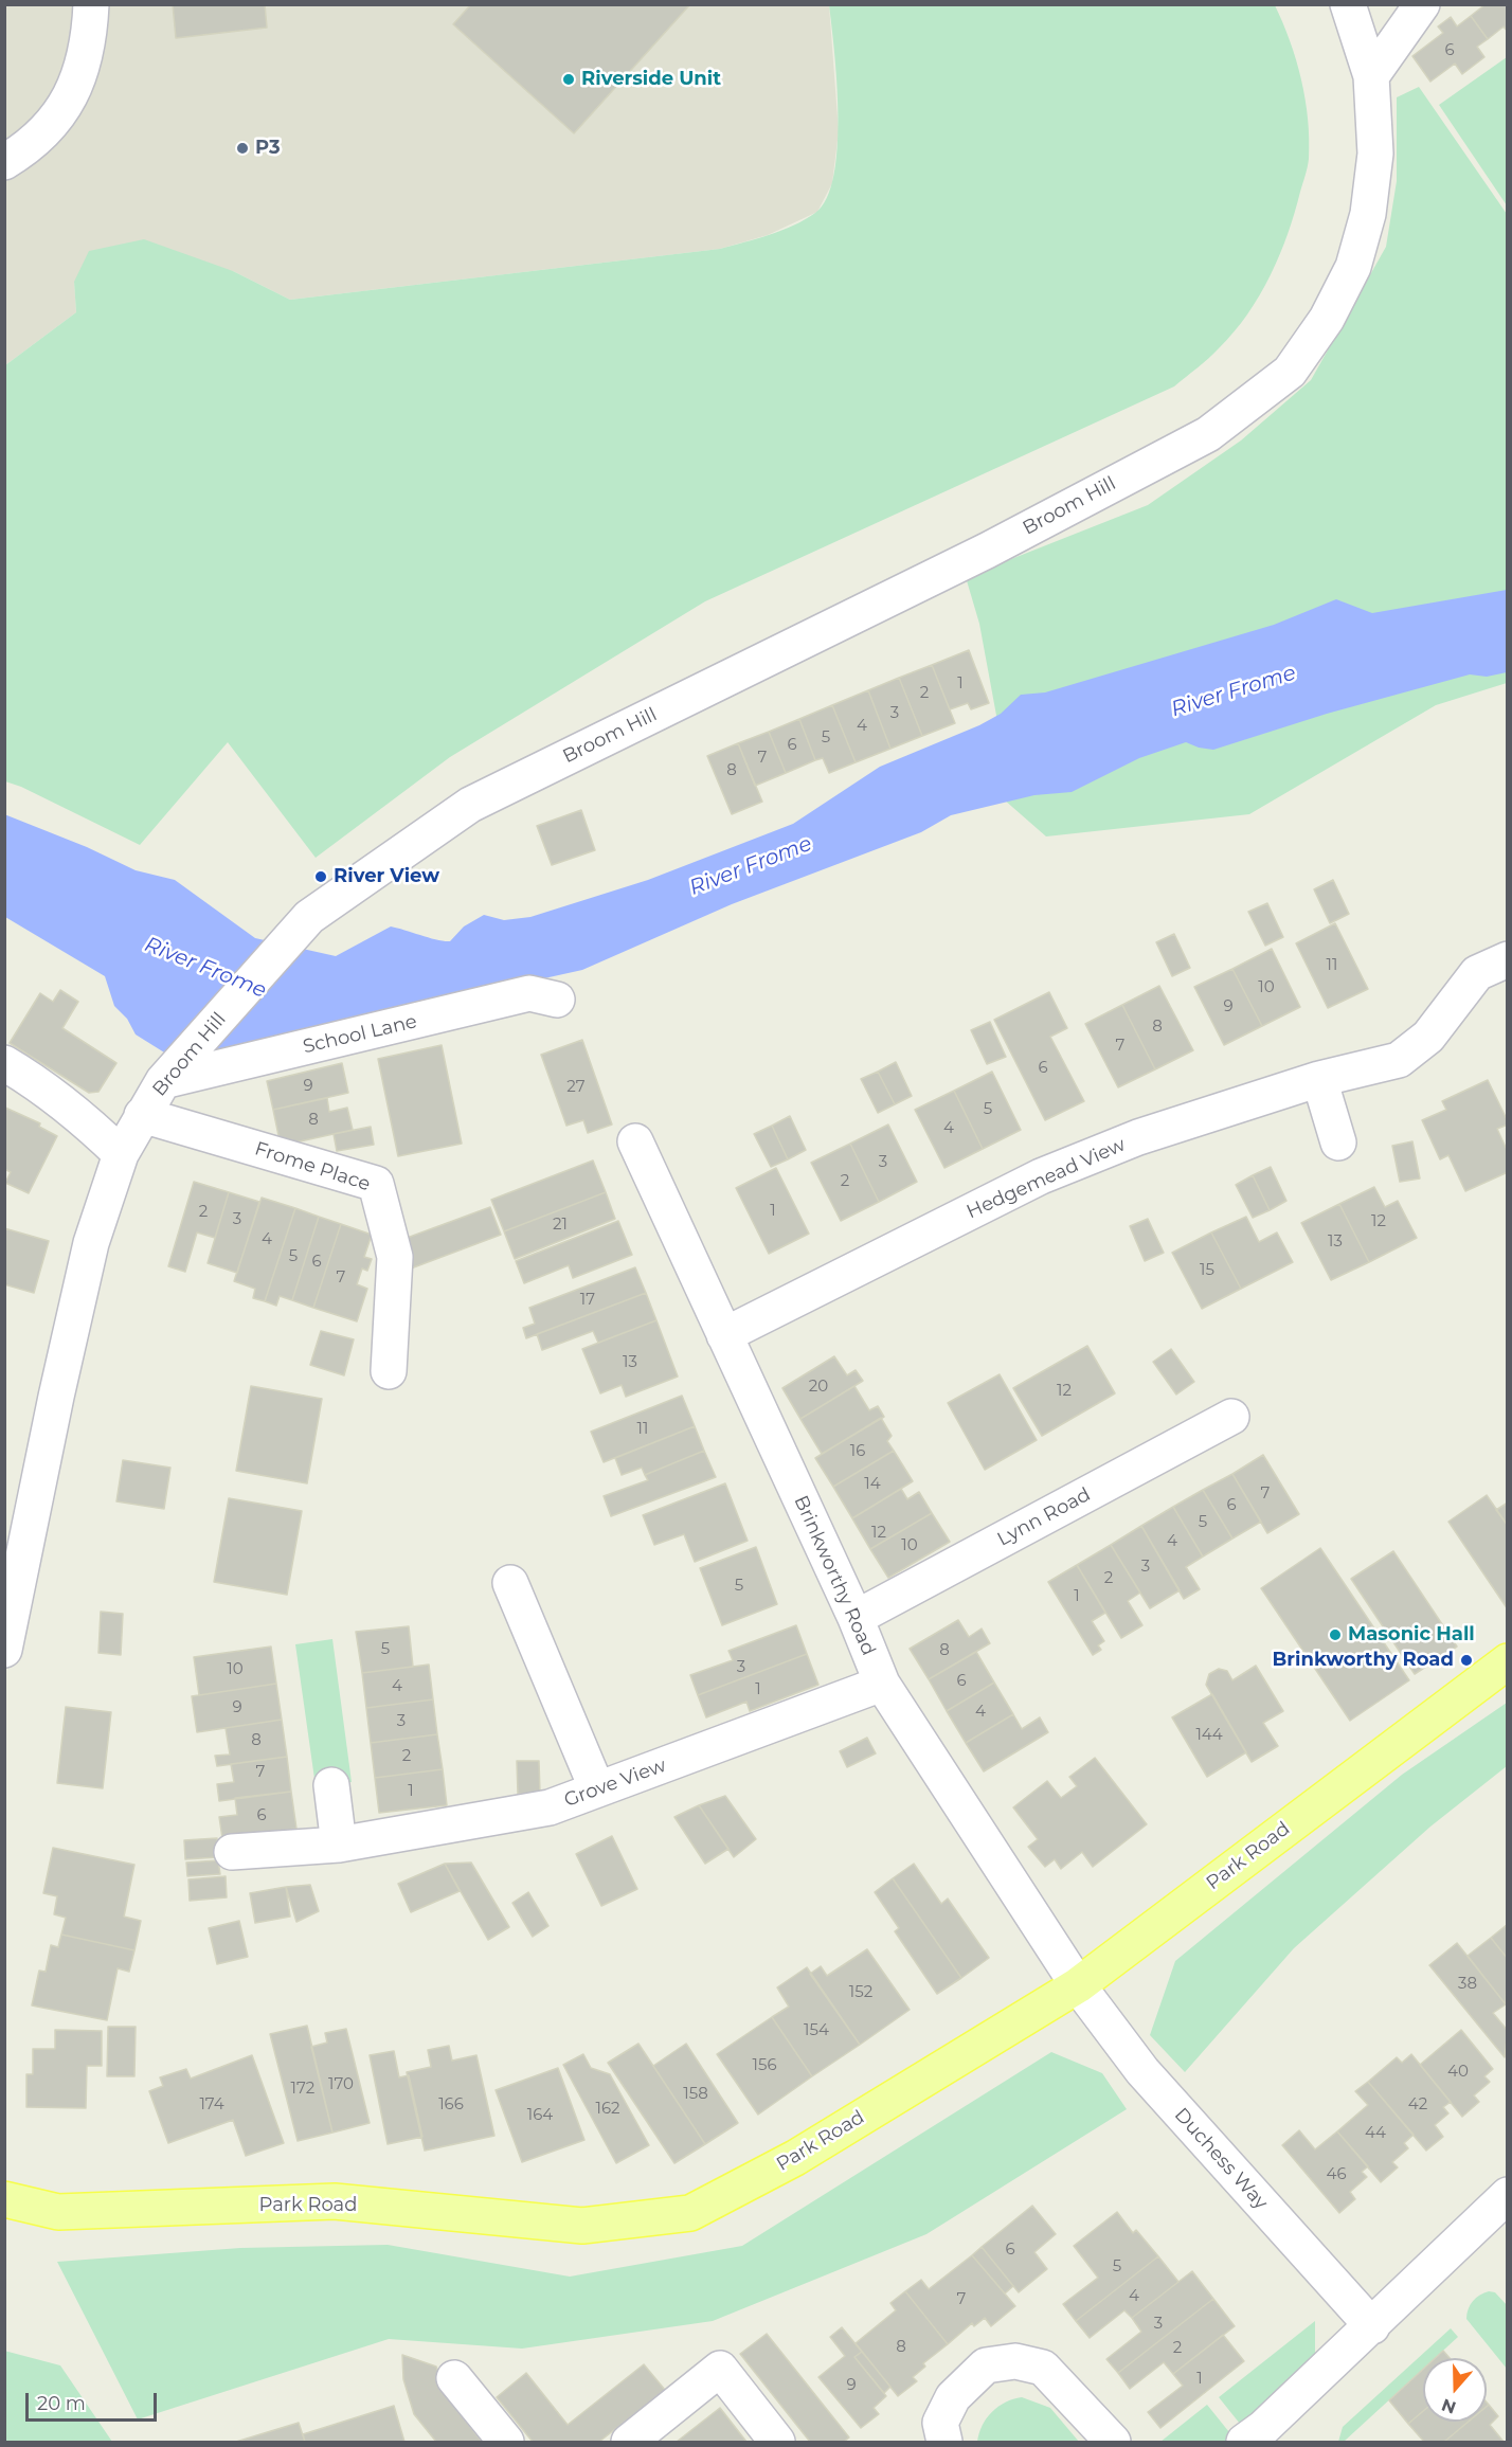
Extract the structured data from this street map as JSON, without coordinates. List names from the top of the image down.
{
  "streets": {
    "main road": ["Park Road"],
    "street": [
      "Broom Hill",
      "School Lane",
      "Frome Place",
      "Hedgemead View",
      "Lynn Road",
      "Brinkworthy Road",
      "Grove View",
      "Duchess Way"
    ]
  },
  "crossings": [
    ["Broom Hill", "School Lane"],
    ["Broom Hill", "Frome Place"],
    ["Hedgemead View", "Brinkworthy Road"],
    ["Lynn Road", "Brinkworthy Road"],
    ["Brinkworthy Road", "Grove View"],
    ["Brinkworthy Road", "Park Road"],
    ["Brinkworthy Road", "Duchess Way"],
    ["Park Road", "Duchess Way"]
  ],
  "water": ["River Frome"],
  "places": [
    "Riverside Unit",
    "P3",
    "River View",
    "Masonic Hall",
    "Brinkworthy Road"
  ],
  "house_numbers": [
    "6",
    "1",
    "2",
    "3",
    "4",
    "5",
    "6",
    "7",
    "8",
    "11",
    "10",
    "9",
    "8",
    "7",
    "6",
    "9",
    "27",
    "5",
    "8",
    "4",
    "3",
    "2",
    "1",
    "2",
    "3",
    "12",
    "21",
    "4",
    "13",
    "5",
    "6",
    "15",
    "7",
    "17",
    "13",
    "20",
    "12",
    "11",
    "16",
    "14",
    "7",
    "6",
    "5",
    "12",
    "4",
    "10",
    "3",
    "2",
    "5",
    "1",
    "5",
    "8",
    "3",
    "10",
    "6",
    "4",
    "1",
    "9",
    "4",
    "3",
    "144",
    "8",
    "2",
    "7",
    "1",
    "6",
    "38",
    "152",
    "154",
    "156",
    "40",
    "170",
    "172",
    "158",
    "174",
    "166",
    "42",
    "162",
    "164",
    "44",
    "46",
    "6",
    "5",
    "4",
    "7",
    "3",
    "8",
    "2",
    "1",
    "9"
  ],
  "scale_bar": "20 m",
  "north": "bottom"
}
